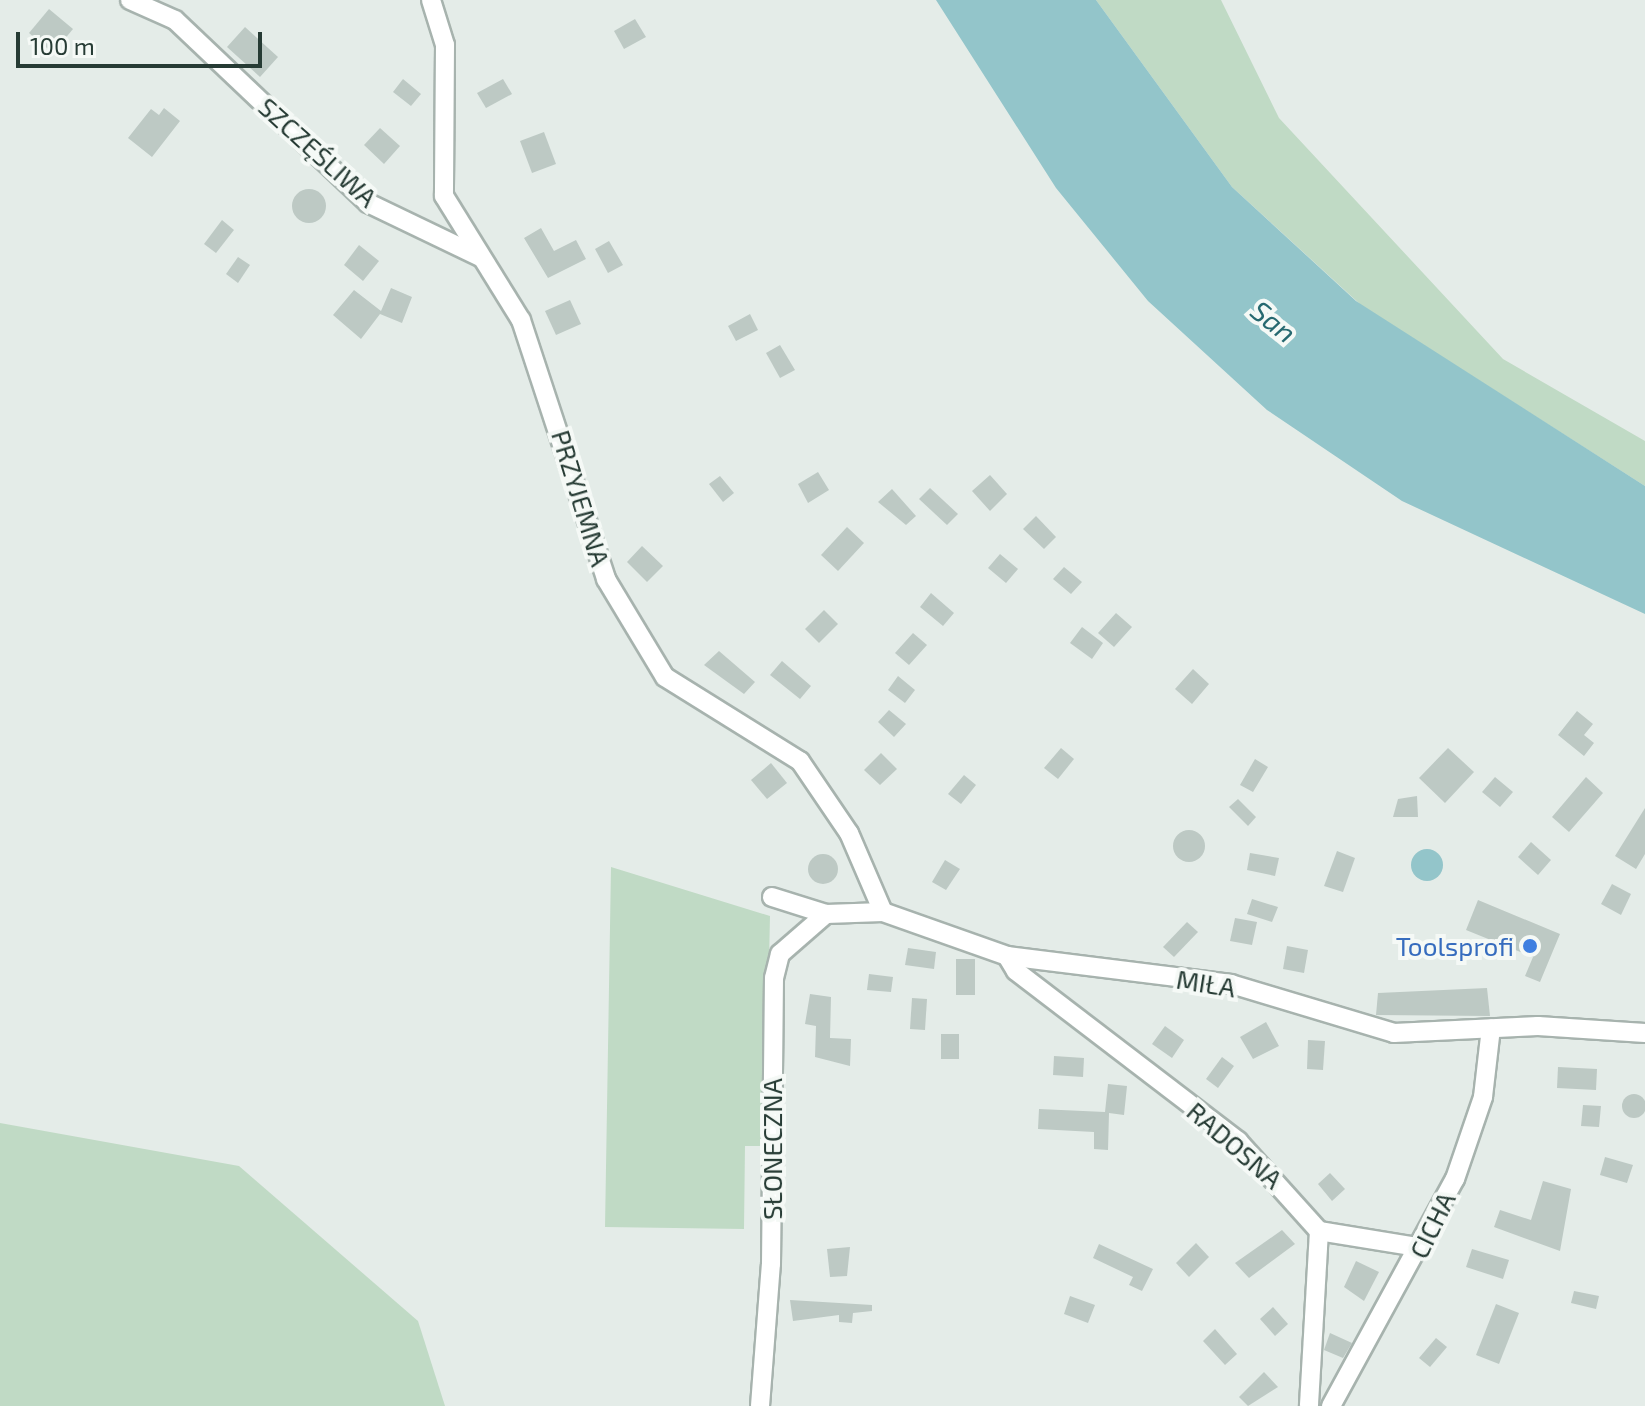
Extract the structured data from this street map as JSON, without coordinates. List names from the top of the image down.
{
  "streets": {
    "street": [
      "SZCZĘŚLIWA",
      "PRZYJEMNA",
      "MIŁA",
      "RADOSNA",
      "SŁONECZNA",
      "CICHA"
    ]
  },
  "crossings": [
    ["SZCZĘŚLIWA", "PRZYJEMNA"],
    ["PRZYJEMNA", "MIŁA"],
    ["MIŁA", "RADOSNA"],
    ["MIŁA", "SŁONECZNA"],
    ["MIŁA", "CICHA"]
  ],
  "water": ["San"],
  "places": ["Toolsprofi"],
  "scale_bar": "100 m"
}
